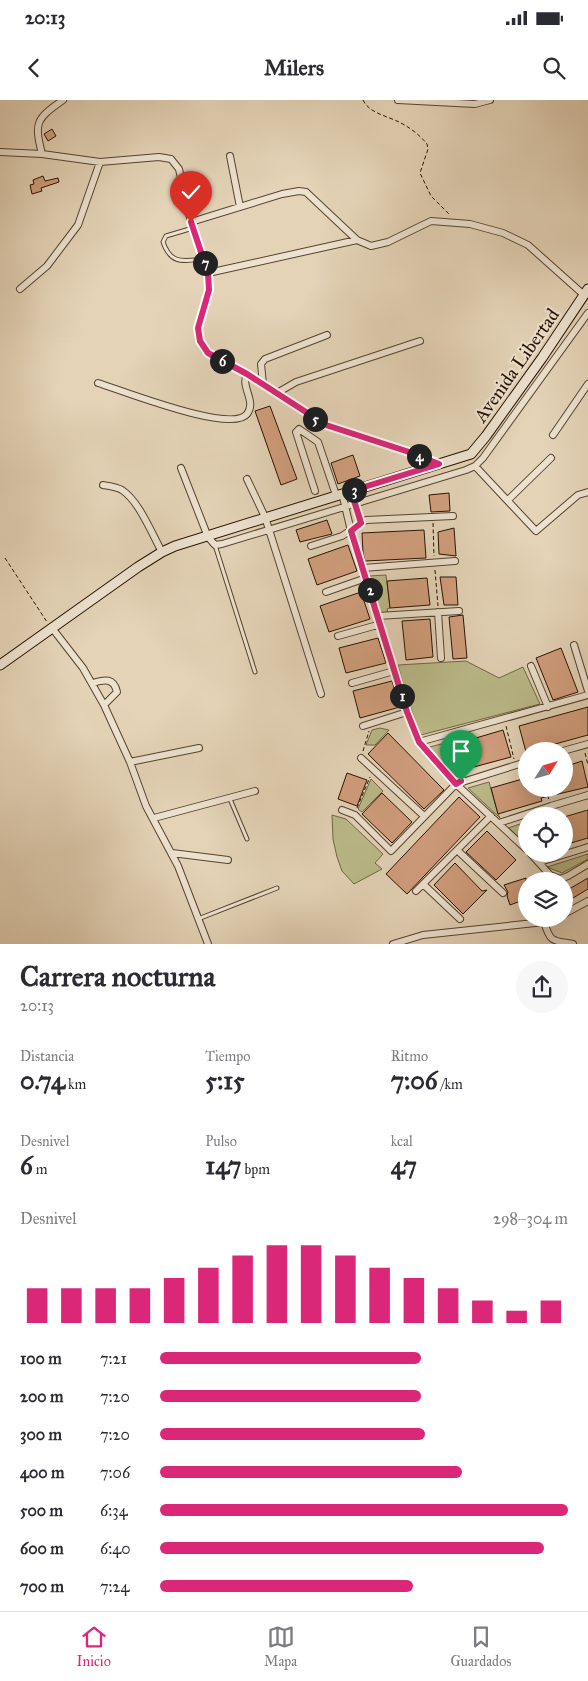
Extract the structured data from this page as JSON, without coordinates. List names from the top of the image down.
{
  "streets": {
    "main road": ["Avenida Libertad"]
  },
  "north": "top right",
  "page": {
    "status": "20:13",
    "header": "Milers",
    "pins": [
      "7",
      "6",
      "5",
      "4",
      "3",
      "2",
      "1"
    ],
    "heading": ["Carrera nocturna", "20:13"],
    "stats": [
      ["Distancia", "0.74 km"],
      ["Tiempo", "5:15"],
      ["Ritmo", "7:06 /km"],
      ["Desnivel", "6 m"],
      ["Pulso", "147 bpm"],
      ["kcal", "47"]
    ],
    "chart": ["Desnivel", "298–304 m"],
    "list": [
      {
        "name": "100 m",
        "note": "7:21"
      },
      {
        "name": "200 m",
        "note": "7:20"
      },
      {
        "name": "300 m",
        "note": "7:20"
      },
      {
        "name": "400 m",
        "note": "7:06"
      },
      {
        "name": "500 m",
        "note": "6:34"
      },
      {
        "name": "600 m",
        "note": "6:40"
      },
      {
        "name": "700 m",
        "note": "7:24"
      }
    ],
    "tabs": ["Inicio", "Mapa", "Guardados"]
  }
}
